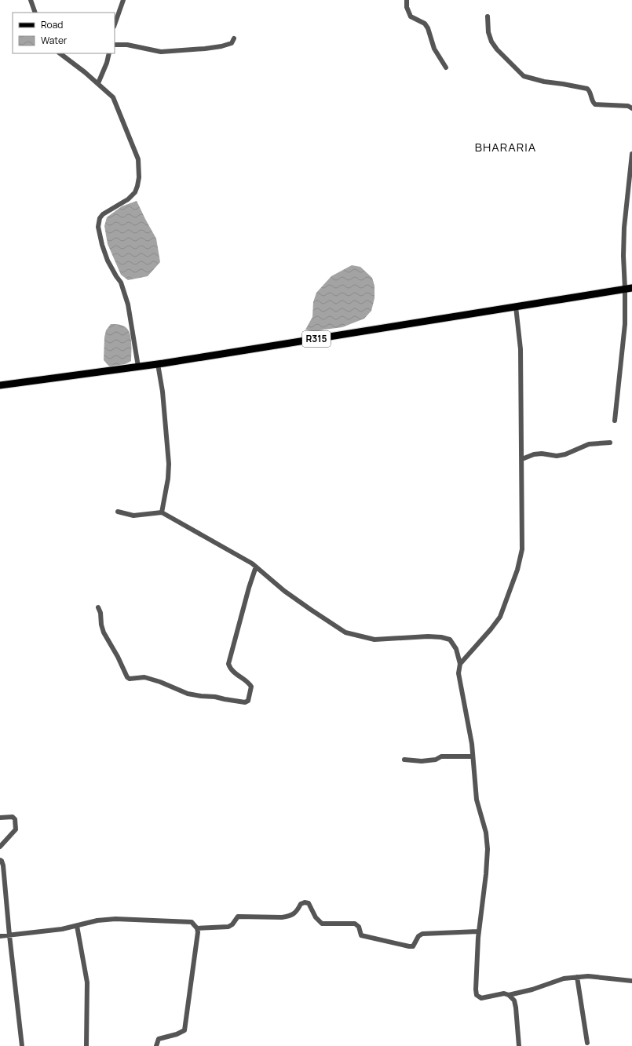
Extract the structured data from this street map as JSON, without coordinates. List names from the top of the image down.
{
  "streets": {
    "main road": ["R315"]
  },
  "districts": ["BHARARIA"],
  "legend": ["Road", "Water"]
}
